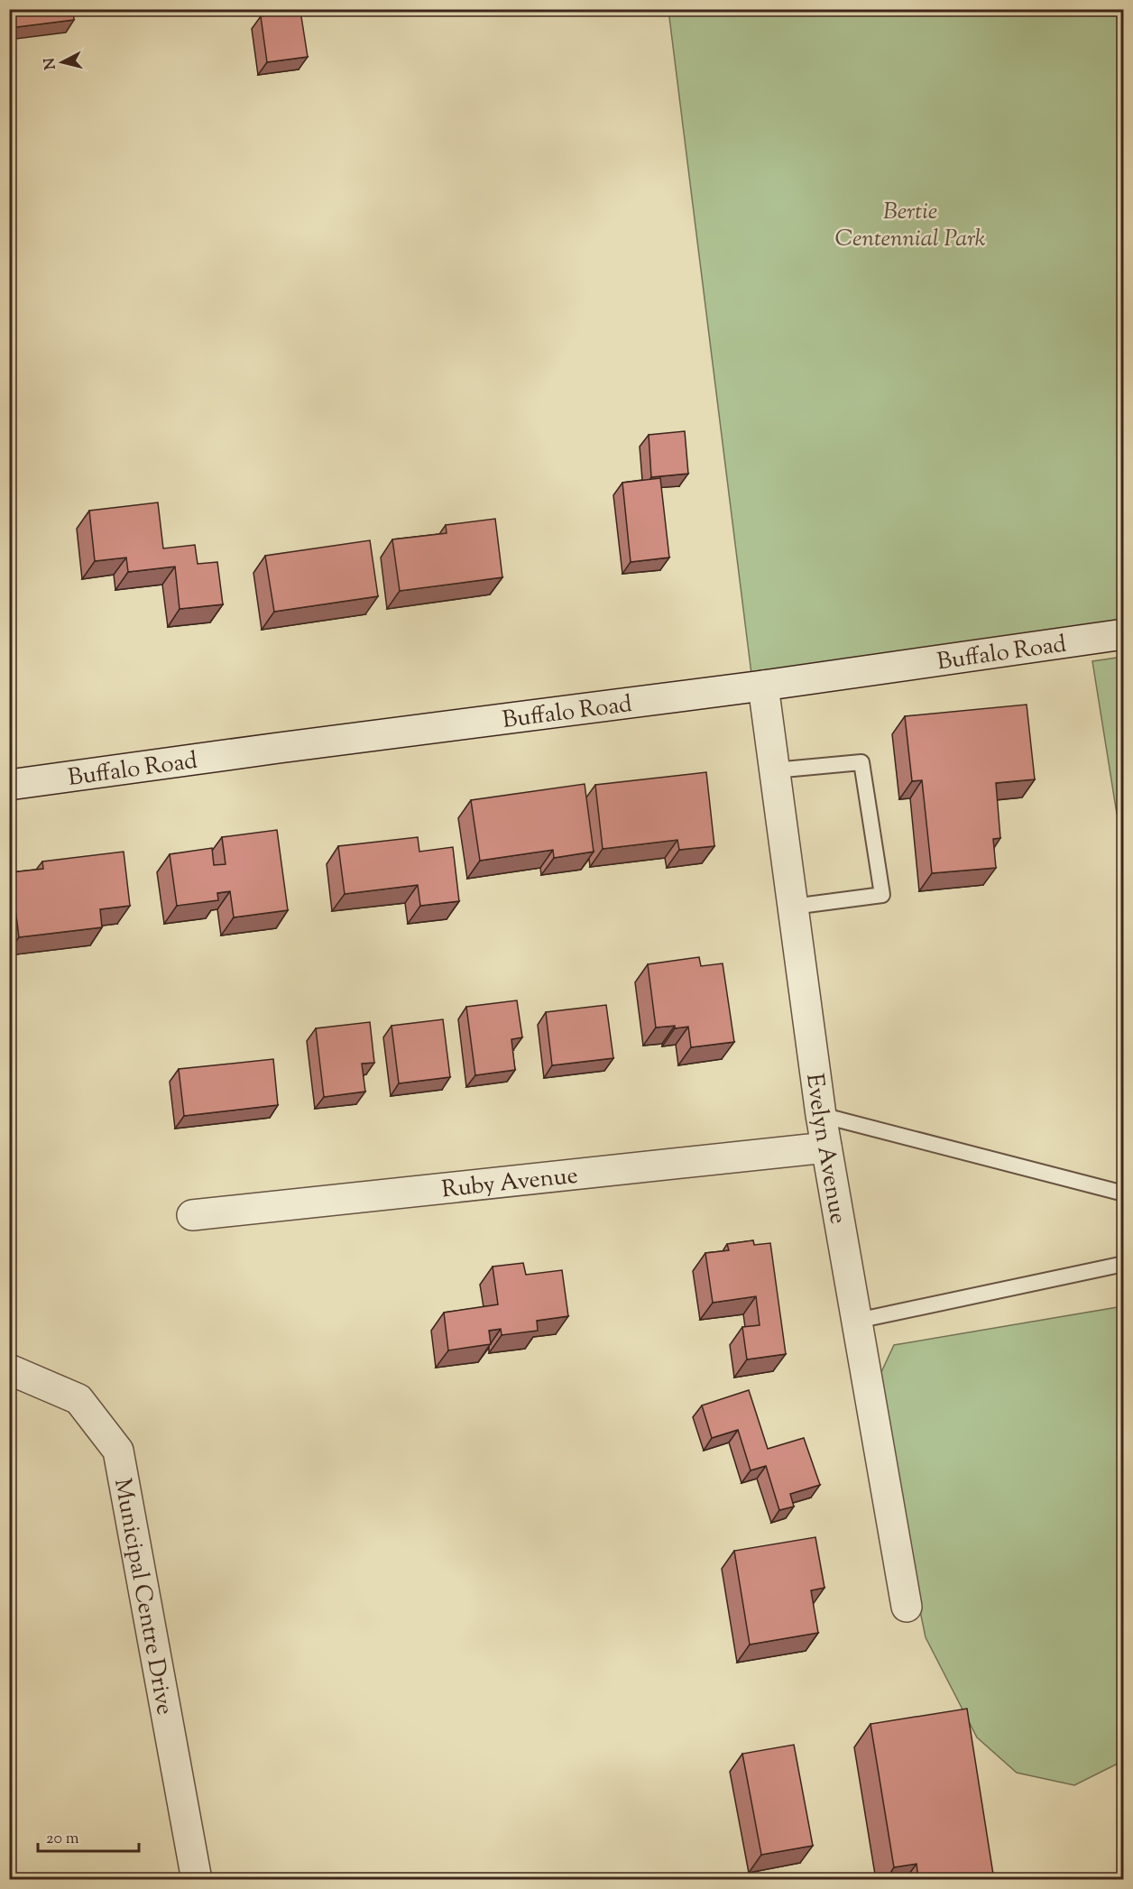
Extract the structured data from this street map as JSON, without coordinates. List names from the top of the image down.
{
  "streets": {
    "street": [
      "Buffalo Road",
      "Evelyn Avenue",
      "Ruby Avenue",
      "Municipal Centre Drive"
    ]
  },
  "crossings": [
    ["Buffalo Road", "Evelyn Avenue"],
    ["Evelyn Avenue", "Ruby Avenue"]
  ],
  "parks": ["Bertie Centennial Park"],
  "scale_bar": "20 m",
  "north": "left"
}
